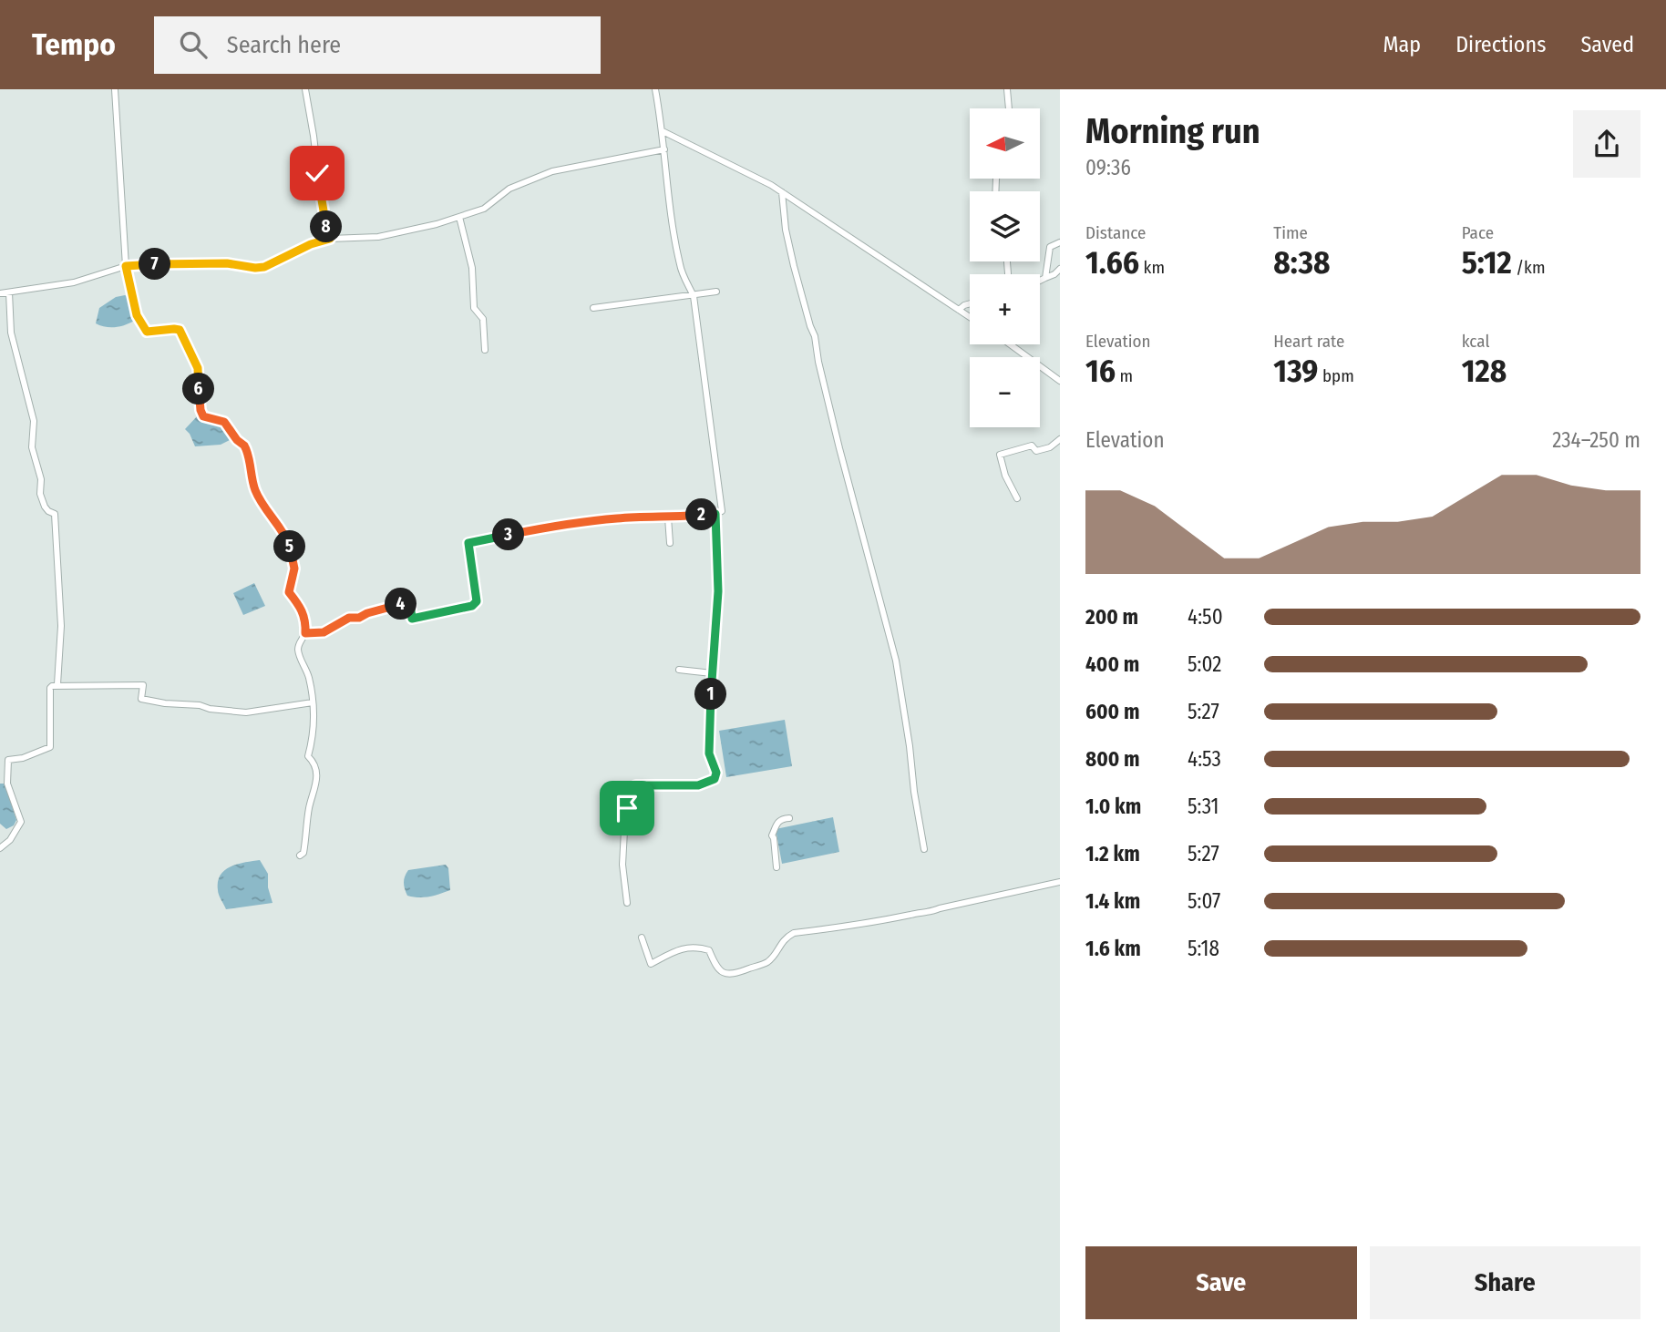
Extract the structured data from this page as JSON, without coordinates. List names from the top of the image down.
{
  "north": "left",
  "page": {
    "header": "Tempo",
    "search": "Search here",
    "nav": ["Map", "Directions", "Saved"],
    "heading": ["Morning run", "09:36"],
    "map_buttons": ["+", "−"],
    "stats": [
      ["Distance", "1.66 km"],
      ["Time", "8:38"],
      ["Pace", "5:12 /km"],
      ["Elevation", "16 m"],
      ["Heart rate", "139 bpm"],
      ["kcal", "128"]
    ],
    "pins": [
      "8",
      "7",
      "6",
      "2",
      "3",
      "5",
      "4",
      "1"
    ],
    "chart": ["Elevation", "234–250 m"],
    "list": [
      {
        "name": "200 m",
        "note": "4:50"
      },
      {
        "name": "400 m",
        "note": "5:02"
      },
      {
        "name": "600 m",
        "note": "5:27"
      },
      {
        "name": "800 m",
        "note": "4:53"
      },
      {
        "name": "1.0 km",
        "note": "5:31"
      },
      {
        "name": "1.2 km",
        "note": "5:27"
      },
      {
        "name": "1.4 km",
        "note": "5:07"
      },
      {
        "name": "1.6 km",
        "note": "5:18"
      }
    ],
    "buttons": ["Save", "Share"]
  }
}
